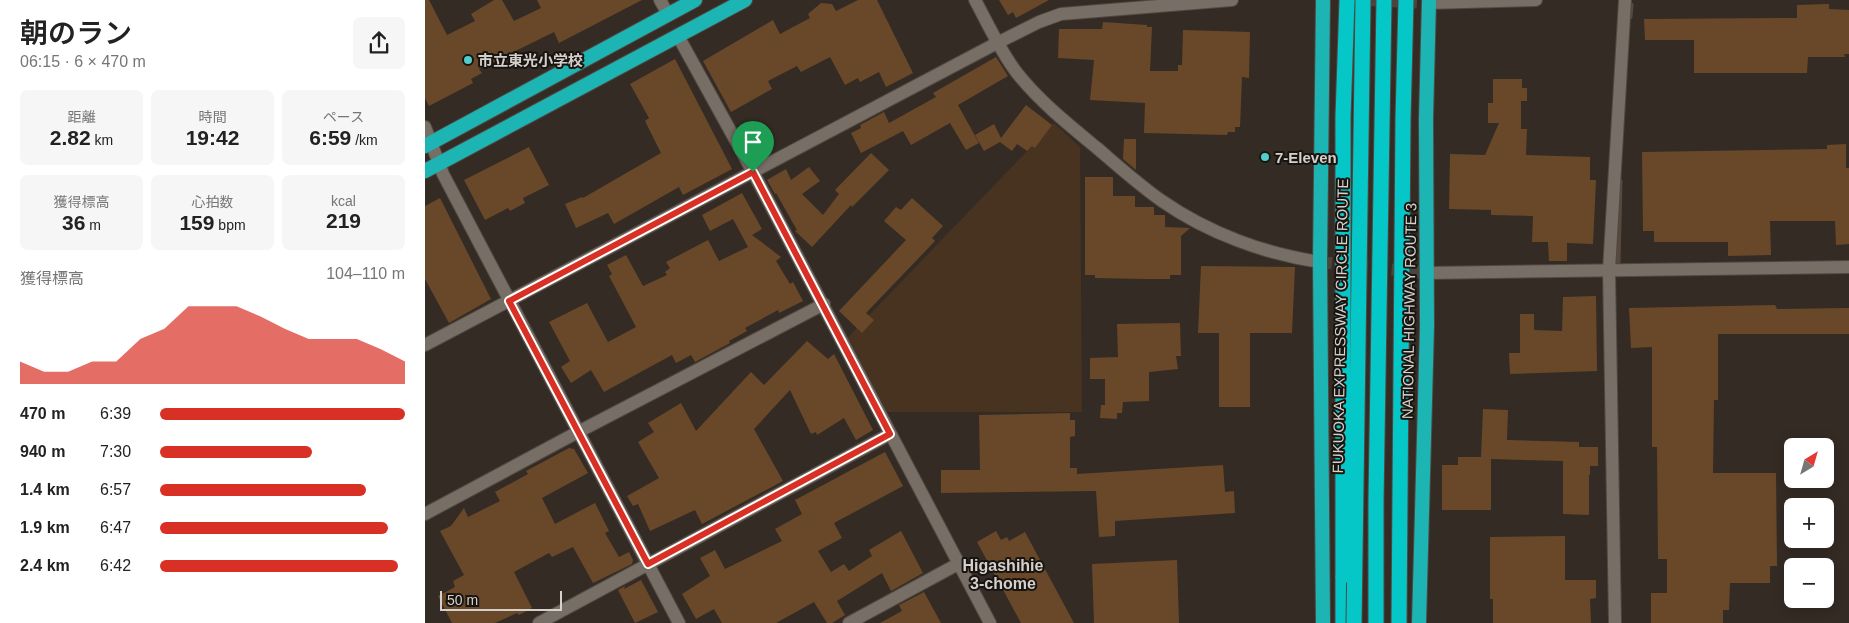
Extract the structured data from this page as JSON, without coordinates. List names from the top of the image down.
{
  "streets": {
    "highway": ["NATIONAL HIGHWAY ROUTE 3", "FUKUOKA EXPRESSWAY CIRCLE ROUTE"]
  },
  "districts": ["Higashihie 3-chome"],
  "places": ["市立東光小学校", "7-Eleven"],
  "scale_bar": "50 m",
  "north": "top right",
  "page": {
    "heading": ["朝のラン", "06:15 · 6 × 470 m"],
    "stats": [
      ["距離", "2.82 km"],
      ["時間", "19:42"],
      ["ペース", "6:59 /km"],
      ["獲得標高", "36 m"],
      ["心拍数", "159 bpm"],
      ["kcal", "219"]
    ],
    "chart": ["獲得標高", "104–110 m"],
    "list": [
      {
        "name": "470 m",
        "note": "6:39"
      },
      {
        "name": "940 m",
        "note": "7:30"
      },
      {
        "name": "1.4 km",
        "note": "6:57"
      },
      {
        "name": "1.9 km",
        "note": "6:47"
      },
      {
        "name": "2.4 km",
        "note": "6:42"
      }
    ],
    "map_buttons": ["+", "−"],
    "scale": "50 m"
  }
}
